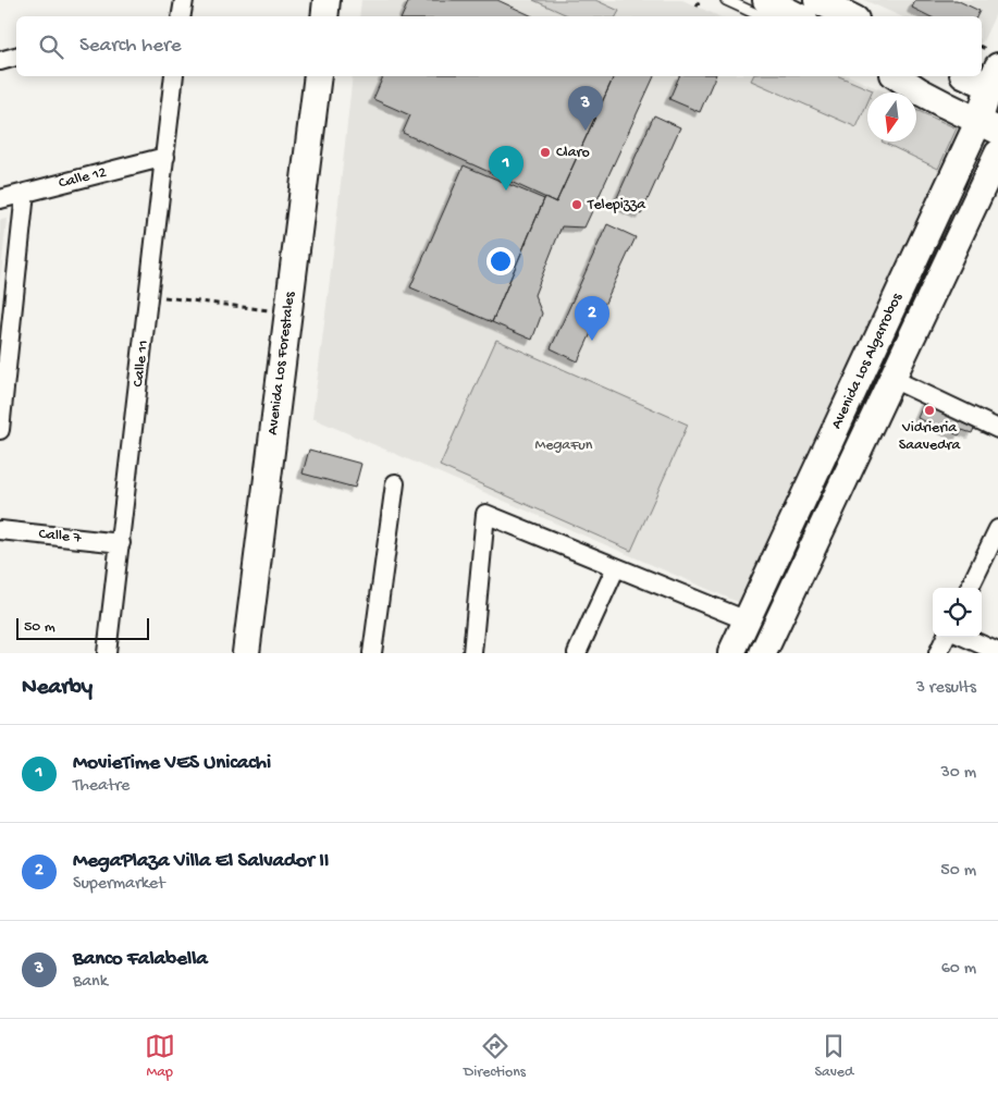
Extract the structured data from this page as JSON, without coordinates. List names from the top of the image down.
{
  "streets": {
    "street": [
      "Calle 12",
      "Avenida Los Algarrobos",
      "Calle 11",
      "Avenida Los Forestales",
      "Calle 7"
    ]
  },
  "crossings": [
    ["Calle 12", "Calle 11"],
    ["Calle 11", "Calle 7"]
  ],
  "parks": ["MegaFun"],
  "places": ["Claro", "Telepizza", "Vidrieria Saavedra"],
  "scale_bar": "50 m",
  "north": "bottom",
  "page": {
    "search": "Search here",
    "pins": ["3", "1", "2"],
    "scale": "50 m",
    "heading": ["Nearby", "3 results"],
    "list": [
      {
        "mark": "1",
        "name": "MovieTime VES Unicachi",
        "note": "Theatre",
        "value": "30 m"
      },
      {
        "mark": "2",
        "name": "MegaPlaza Villa El Salvador II",
        "note": "Supermarket",
        "value": "50 m"
      },
      {
        "mark": "3",
        "name": "Banco Falabella",
        "note": "Bank",
        "value": "60 m"
      }
    ],
    "nav": ["Map", "Directions", "Saved"]
  }
}
